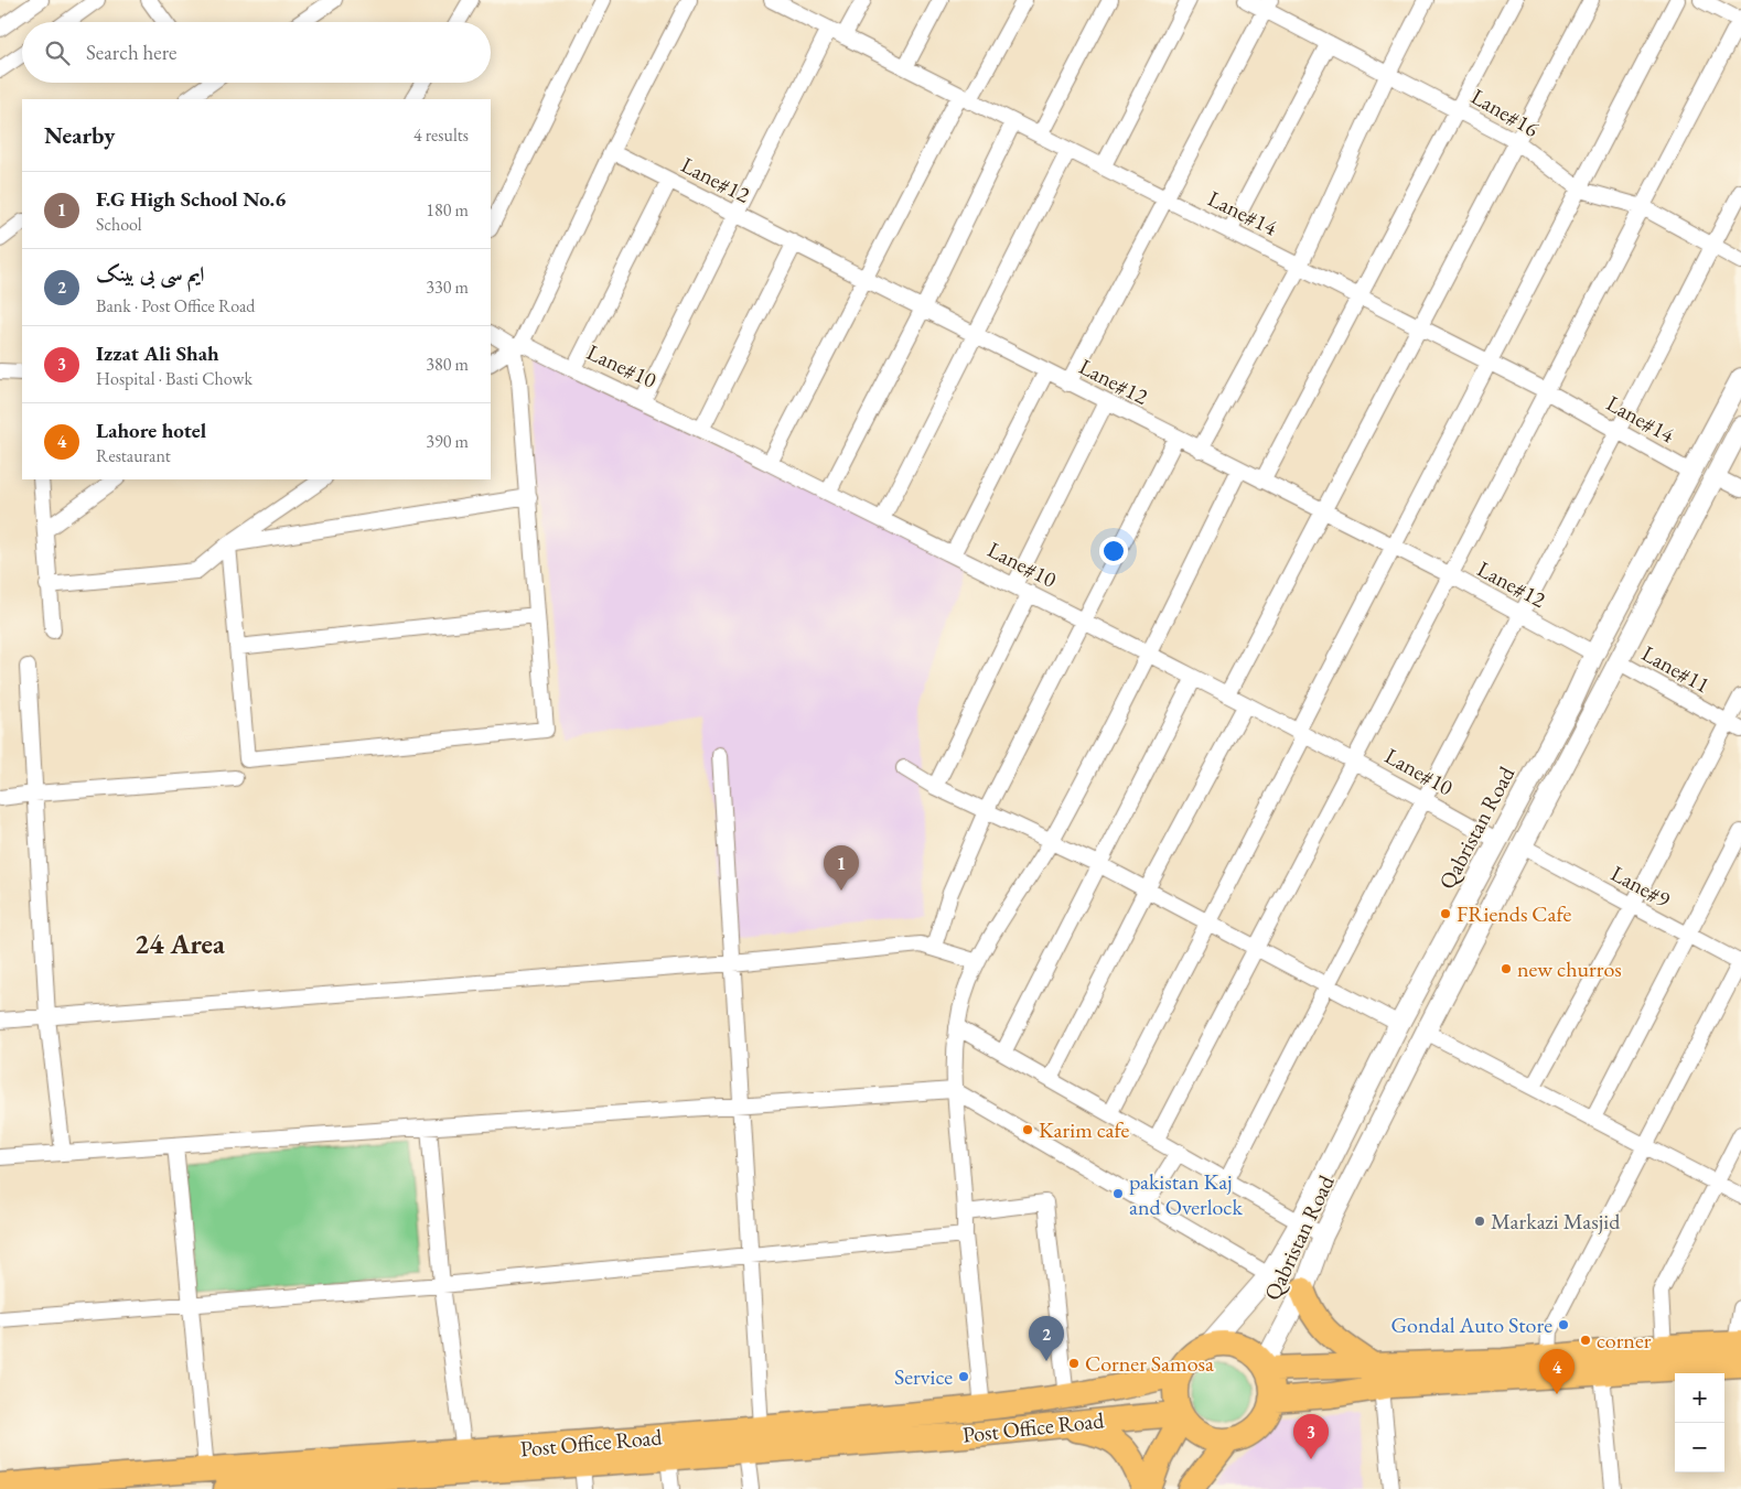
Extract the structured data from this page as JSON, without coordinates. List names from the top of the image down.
{
  "streets": {
    "main road": ["Post Office Road"],
    "street": [
      "Lane#16",
      "Lane#12",
      "Lane#14",
      "Lane#10",
      "Lane#11",
      "Qabristan Road",
      "Lane#9"
    ]
  },
  "crossings": [
    ["Lane#12", "Qabristan Road"],
    ["Lane#14", "Qabristan Road"],
    ["Lane#10", "Qabristan Road"],
    ["Lane#11", "Qabristan Road"],
    ["Qabristan Road", "Lane#9"],
    ["Qabristan Road", "Post Office Road"]
  ],
  "districts": ["24 Area"],
  "places": [
    "FRiends Cafe",
    "new churros",
    "Karim cafe",
    "pakistan Kaj and Overlock",
    "Markazi Masjid",
    "Gondal Auto Store",
    "corner",
    "Corner Samosa",
    "Service"
  ],
  "page": {
    "search": "Search here",
    "heading": ["Nearby", "4 results"],
    "list": [
      {
        "mark": "1",
        "name": "F.G High School No.6",
        "note": "School",
        "value": "180 m"
      },
      {
        "mark": "2",
        "name": "ایم سی بی بینک",
        "note": "Bank · Post Office Road",
        "value": "330 m"
      },
      {
        "mark": "3",
        "name": "Izzat Ali Shah",
        "note": "Hospital · Basti Chowk",
        "value": "380 m"
      },
      {
        "mark": "4",
        "name": "Lahore hotel",
        "note": "Restaurant",
        "value": "390 m"
      }
    ],
    "pins": [
      "1",
      "2",
      "4",
      "3"
    ],
    "map_buttons": ["+", "−"]
  }
}
